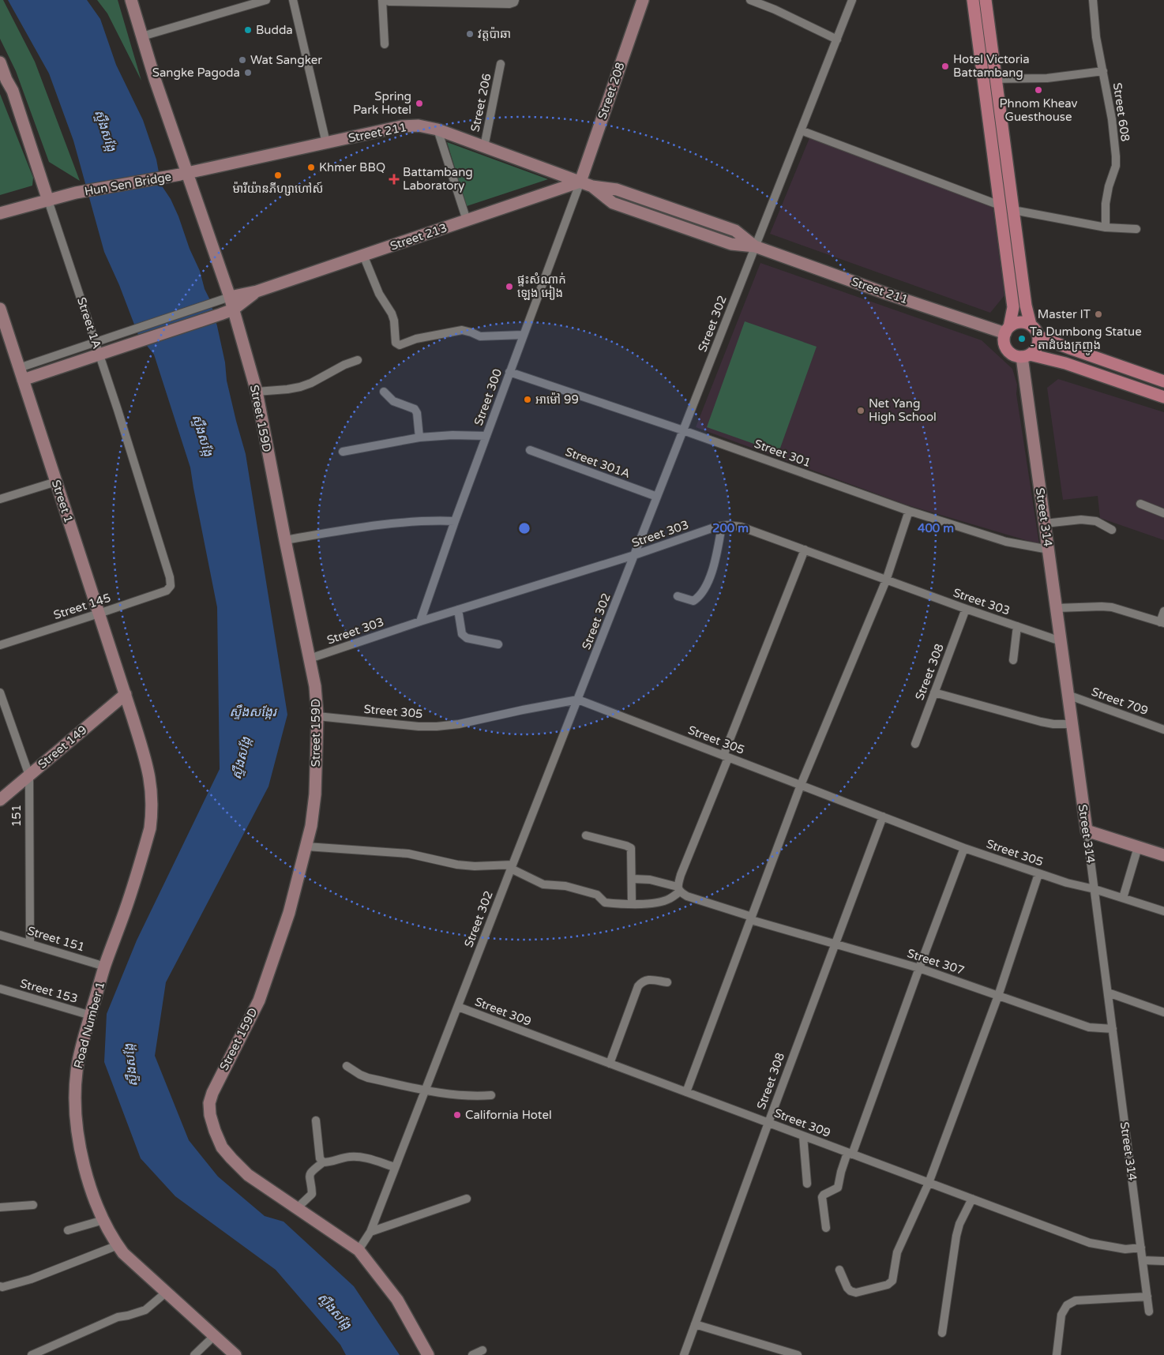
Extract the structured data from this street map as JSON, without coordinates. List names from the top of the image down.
{
  "streets": {
    "street": [
      "Street 208",
      "Street 206",
      "Street 608",
      "Street 211",
      "Hun Sen Bridge",
      "Street 213",
      "Street 1A",
      "Street 302",
      "Street 300",
      "Street 159D",
      "Street 301",
      "Street 301A",
      "Street 1",
      "Street 314",
      "Street 303",
      "Street 145",
      "Street 308",
      "Street 709",
      "Street 305",
      "Street 149",
      "151",
      "Street 151",
      "Street 307",
      "Street 153",
      "Street 309",
      "Road Number 1"
    ]
  },
  "crossings": [
    ["Street 208", "Street 211"],
    ["Street 208", "Street 213"],
    ["Street 208", "Street 300"],
    ["Street 206", "Street 211"],
    ["Street 211", "Hun Sen Bridge"],
    ["Street 211", "Street 213"],
    ["Street 211", "Street 302"],
    ["Street 211", "Street 300"],
    ["Street 211", "Street 159D"],
    ["Street 211", "Street 314"],
    ["Hun Sen Bridge", "Street 1A"],
    ["Hun Sen Bridge", "Street 159D"],
    ["Street 213", "Street 1A"],
    ["Street 213", "Street 300"],
    ["Street 213", "Street 159D"],
    ["Street 213", "Street 1"],
    ["Street 1A", "Street 145"],
    ["Street 302", "Street 159D"],
    ["Street 302", "Street 301"],
    ["Street 302", "Street 301A"],
    ["Street 302", "Street 303"],
    ["Street 302", "Street 305"],
    ["Street 302", "Street 309"],
    ["Street 300", "Street 301"],
    ["Street 300", "Street 303"],
    ["Street 159D", "Street 303"],
    ["Street 159D", "Street 305"],
    ["Street 301", "Street 314"],
    ["Street 1", "Street 145"],
    ["Street 1", "Street 149"],
    ["Street 1", "Road Number 1"],
    ["Street 314", "Street 303"],
    ["Street 314", "Street 709"],
    ["Street 314", "Street 305"],
    ["Street 314", "Street 307"],
    ["Street 314", "Street 309"],
    ["Street 303", "Street 308"],
    ["Street 308", "Street 305"],
    ["Street 308", "Street 307"],
    ["Street 308", "Street 309"],
    ["Street 149", "151"],
    ["Street 149", "Road Number 1"],
    ["151", "Street 151"],
    ["Street 151", "Road Number 1"],
    ["Street 153", "Road Number 1"]
  ],
  "water": ["ស្ទឹងសង្កែ", "ស្ទឹងសង្កែរ"],
  "places": {
    "other": [
      "Budda",
      "វត្តប៉ាឆា",
      "Wat Sangker",
      "Hotel Victoria Battambang",
      "Sangke Pagoda",
      "Phnom Kheav Guesthouse",
      "Spring Park Hotel",
      "Khmer BBQ",
      "ម៉ារីយ៉ានភីហ្សាហៅស៍",
      "ផ្ទះសំណាក់ ឡេង អៀង",
      "Master IT",
      "Ta Dumbong Statue - តាដំបងក្រញូង",
      "អាម៉ៅ 99",
      "Net Yang High School",
      "California Hotel"
    ],
    "health": ["Battambang Laboratory"]
  },
  "rings": ["200 m", "400 m"]
}
